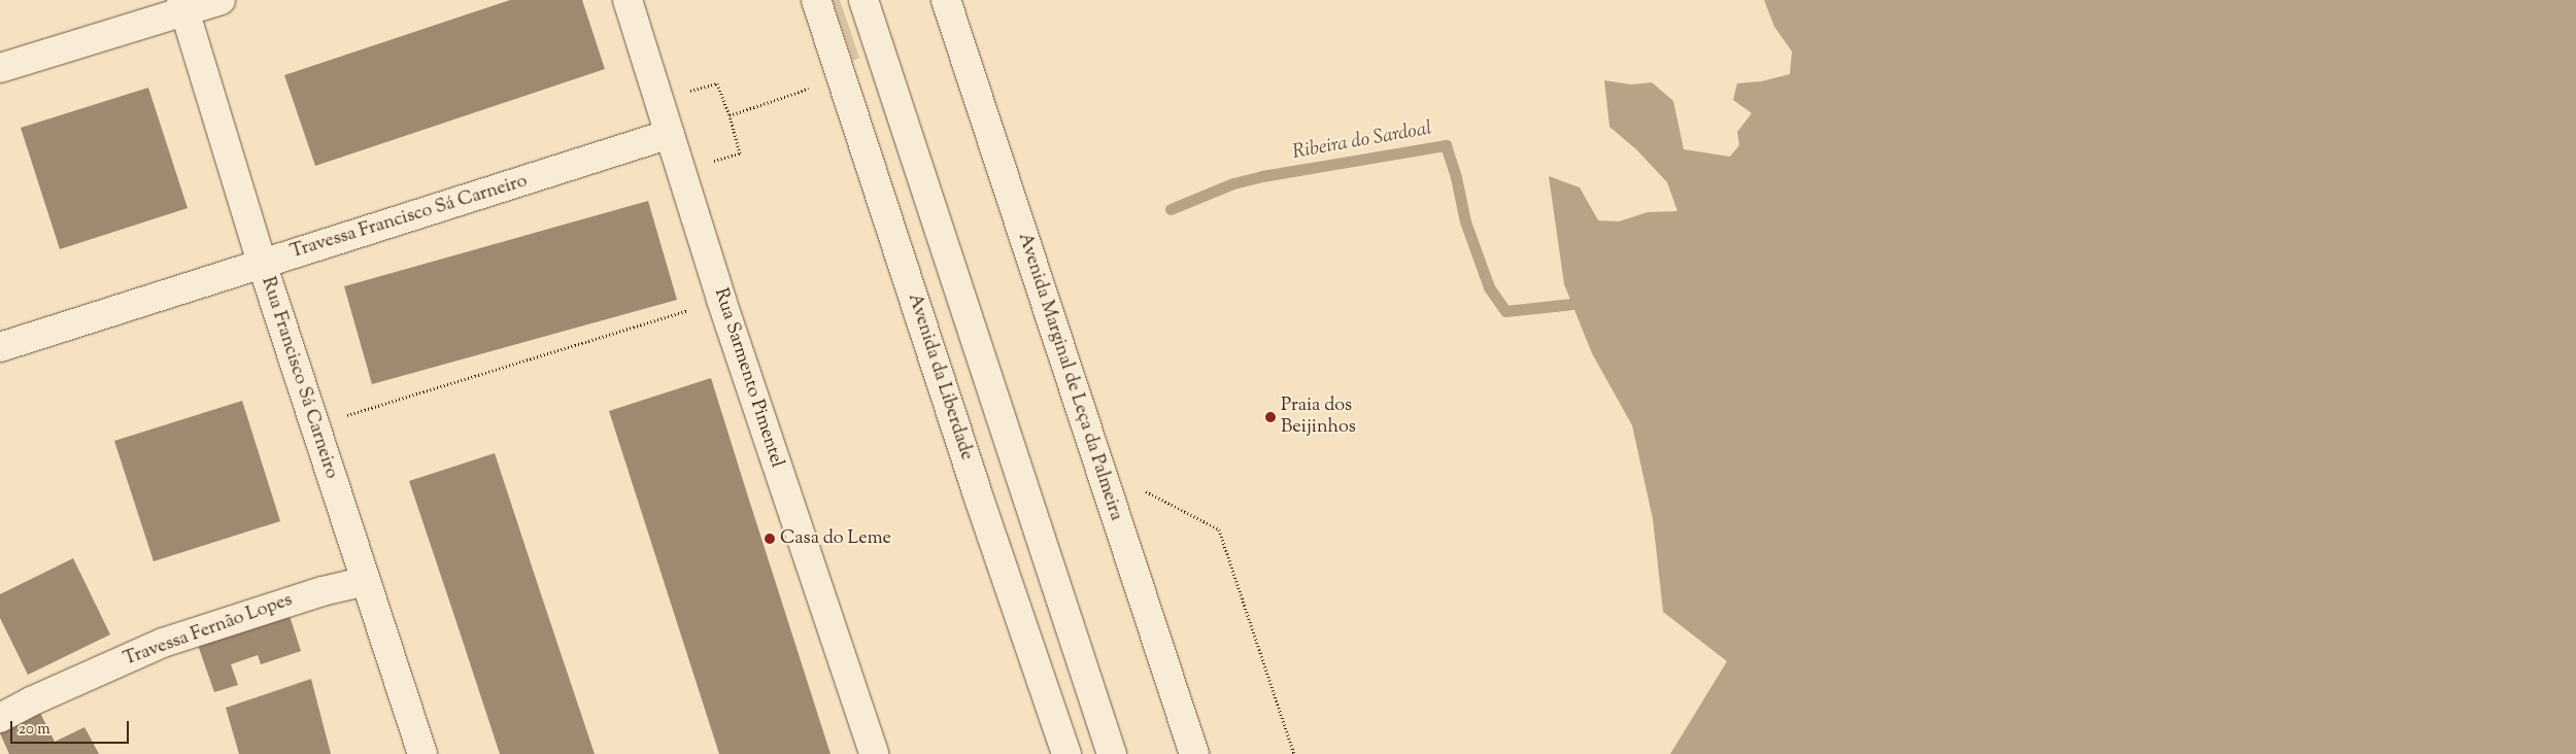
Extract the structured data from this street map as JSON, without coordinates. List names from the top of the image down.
{
  "streets": {
    "street": [
      "Travessa Francisco Sá Carneiro",
      "Avenida da Liberdade",
      "Avenida Marginal de Leça da Palmeira",
      "Rua Francisco Sá Carneiro",
      "Rua Sarmento Pimentel",
      "Travessa Fernão Lopes"
    ]
  },
  "crossings": [
    ["Travessa Francisco Sá Carneiro", "Rua Francisco Sá Carneiro"],
    ["Travessa Francisco Sá Carneiro", "Rua Sarmento Pimentel"],
    ["Rua Francisco Sá Carneiro", "Travessa Fernão Lopes"]
  ],
  "water": ["Ribeira do Sardoal"],
  "places": ["Praia dos Beijinhos", "Casa do Leme"],
  "scale_bar": "20 m"
}
